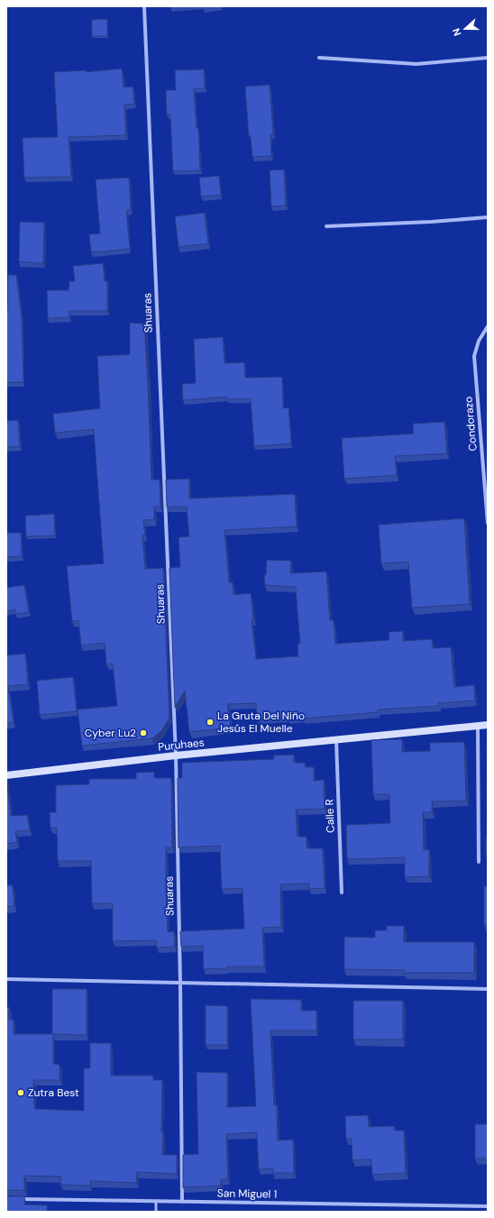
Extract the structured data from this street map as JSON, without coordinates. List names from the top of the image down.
{
  "streets": {
    "street": [
      "Shuaras",
      "Condorazo",
      "Puruhaes",
      "Calle R",
      "San Miguel 1"
    ]
  },
  "crossings": [
    ["Shuaras", "Puruhaes"],
    ["Shuaras", "San Miguel 1"],
    ["Puruhaes", "Calle R"]
  ],
  "places": ["La Gruta Del Niño Jesús El Muelle", "Cyber Lu2", "Zutra Best"],
  "north": "left"
}
